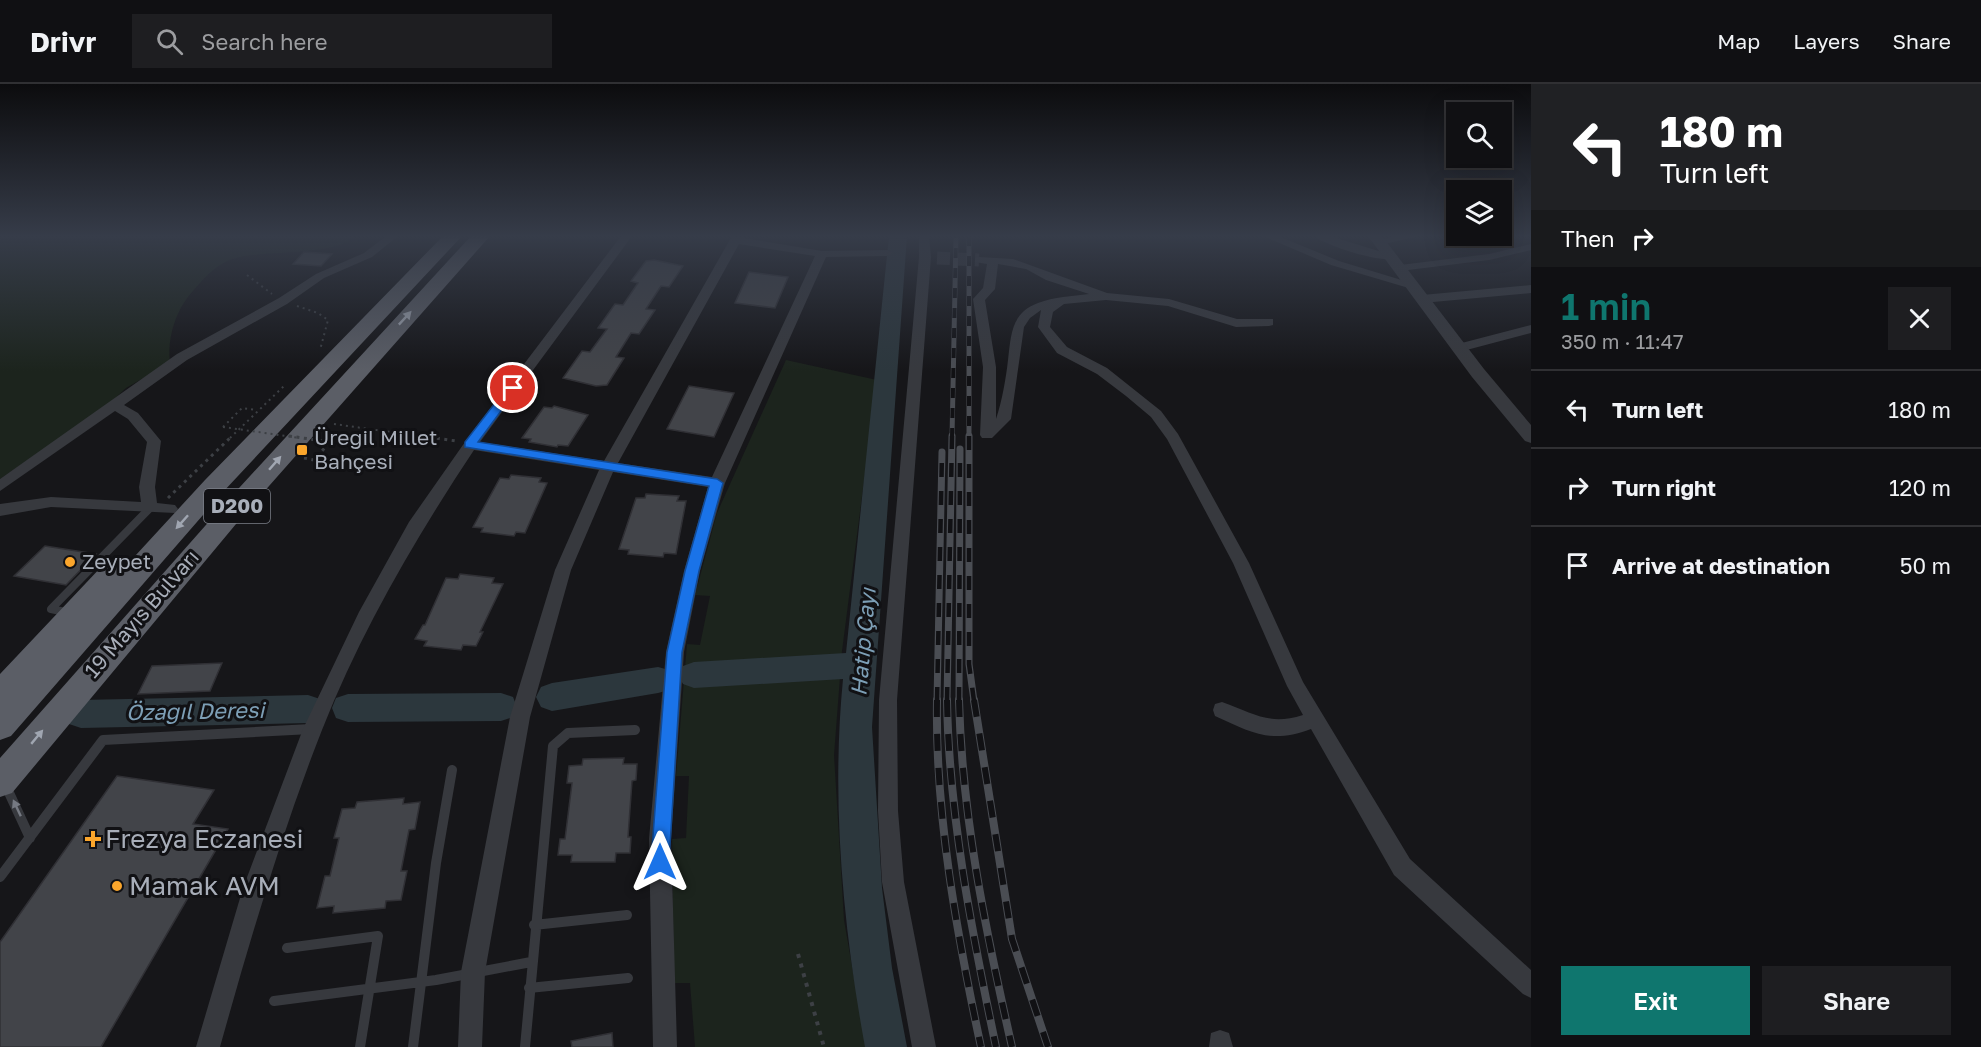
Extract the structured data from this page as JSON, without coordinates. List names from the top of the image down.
{
  "streets": {
    "highway": ["D200", "19 Mayıs Bulvarı"]
  },
  "water": ["Hatip Çayı", "Özağıl Deresi"],
  "places": {
    "transit": ["Üreğil Millet Bahçesi"],
    "other": ["Zeypet", "Mamak AVM"],
    "health": ["Frezya Eczanesi"]
  },
  "page": {
    "header": "Drivr",
    "search": "Search here",
    "nav": ["Map", "Layers", "Share"],
    "turn": ["180 m", "Turn left"],
    "then": "Then",
    "heading": ["1 min", "350 m · 11:47"],
    "list": [
      {
        "name": "Turn left",
        "value": "180 m"
      },
      {
        "name": "Turn right",
        "value": "120 m"
      },
      {
        "name": "Arrive at destination",
        "value": "50 m"
      }
    ],
    "buttons": ["Exit", "Share"]
  }
}
